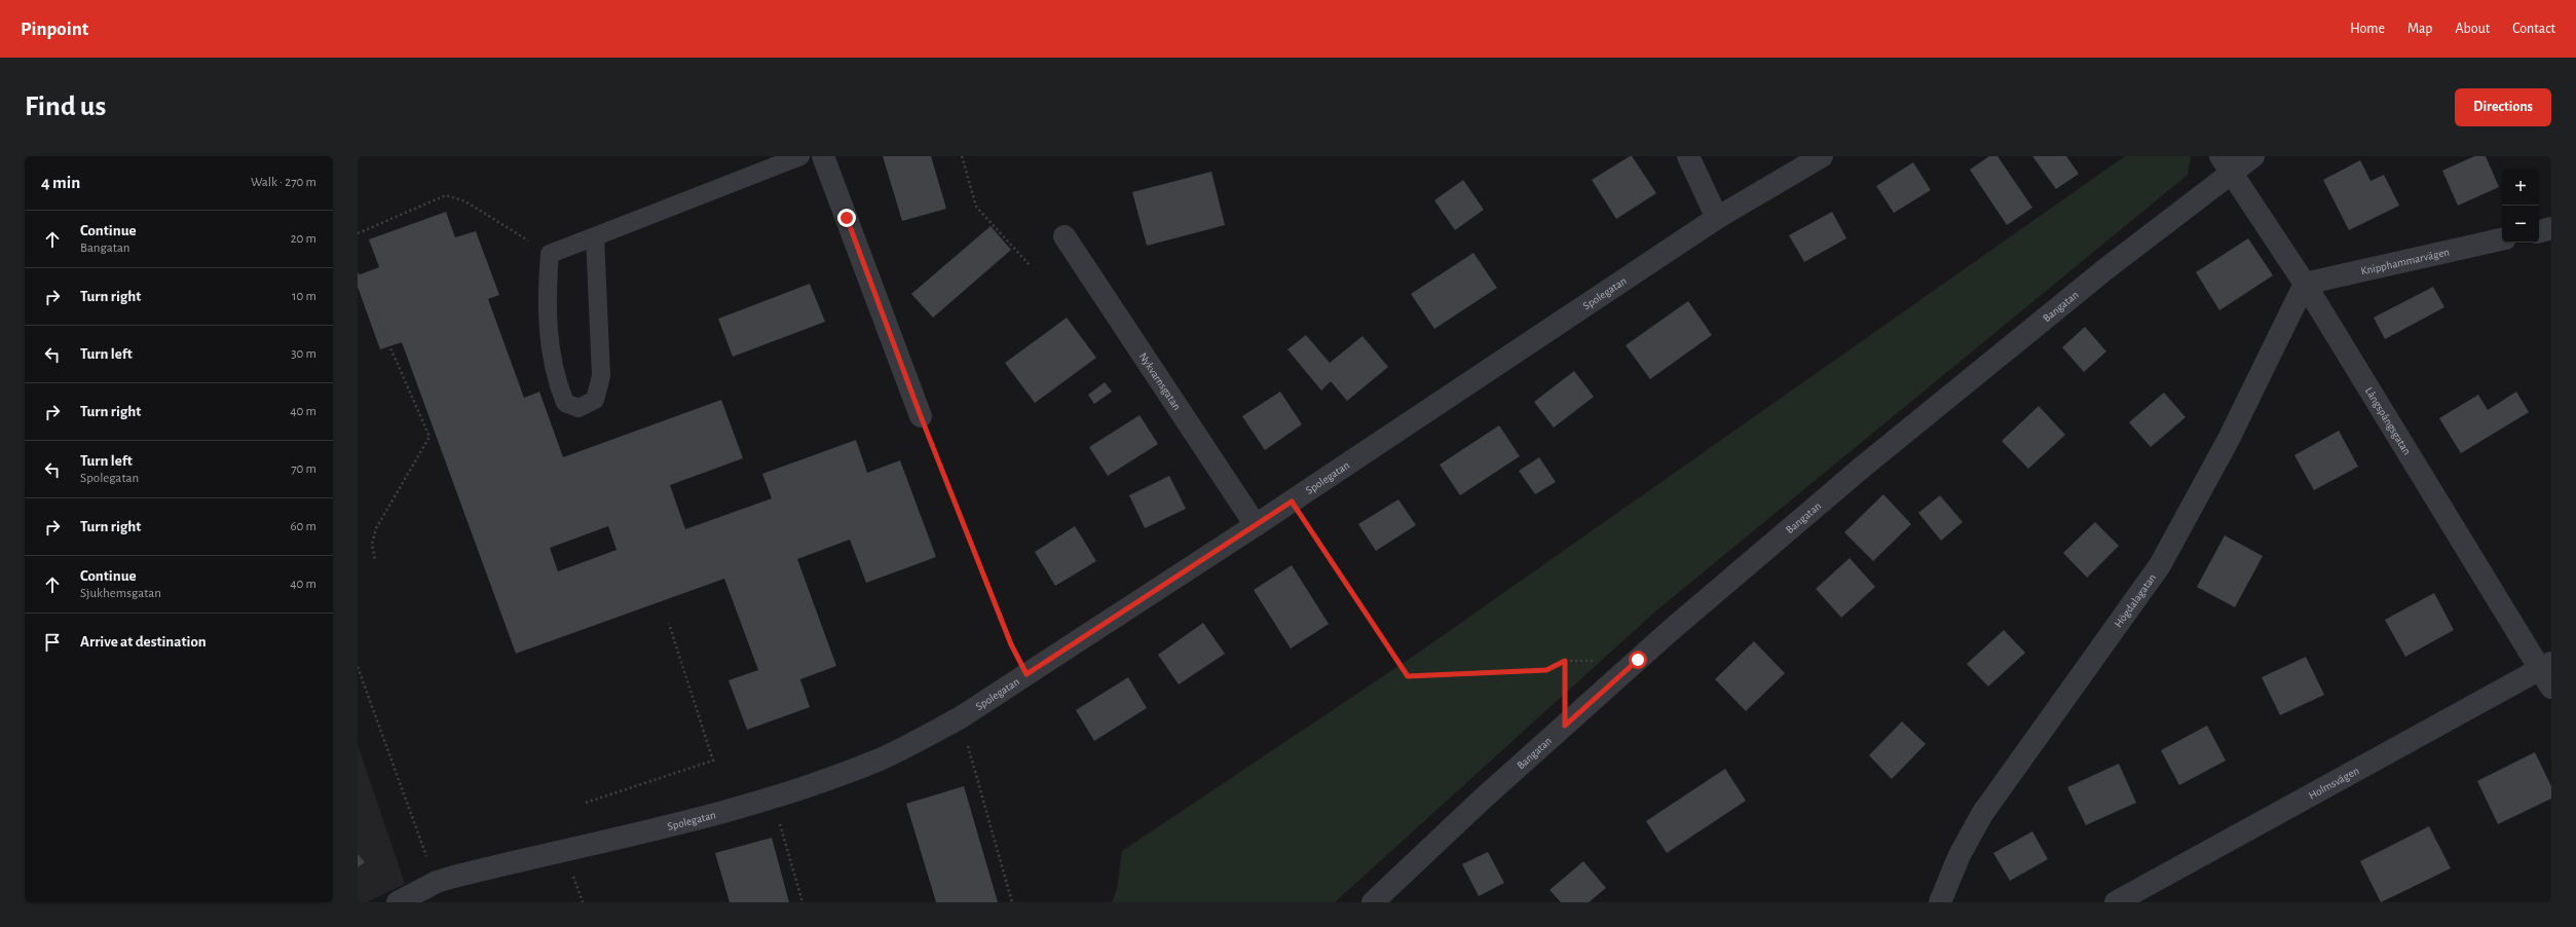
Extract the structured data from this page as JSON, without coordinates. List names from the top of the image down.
{
  "streets": {
    "street": [
      "Knipphammarvägen",
      "Spolegatan",
      "Bangatan",
      "Nykvarnsgatan",
      "Långspångsgatan",
      "Högdalagatan",
      "Holmsvägen"
    ]
  },
  "crossings": [
    ["Knipphammarvägen", "Långspångsgatan"],
    ["Knipphammarvägen", "Högdalagatan"],
    ["Spolegatan", "Nykvarnsgatan"],
    ["Bangatan", "Långspångsgatan"],
    ["Långspångsgatan", "Högdalagatan"],
    ["Långspångsgatan", "Holmsvägen"]
  ],
  "page": {
    "header": "Pinpoint",
    "nav": [
      "Home",
      "Map",
      "About",
      "Contact"
    ],
    "buttons": "Directions",
    "title": "Find us",
    "heading": ["4 min", "Walk · 270 m"],
    "map_buttons": ["+", "−"],
    "list": [
      ["Continue", "Bangatan", "20 m"],
      ["Turn right", "10 m"],
      ["Turn left", "30 m"],
      ["Turn right", "40 m"],
      ["Turn left", "Spolegatan", "70 m"],
      ["Turn right", "60 m"],
      ["Continue", "Sjukhemsgatan", "40 m"],
      "Arrive at destination"
    ]
  }
}
